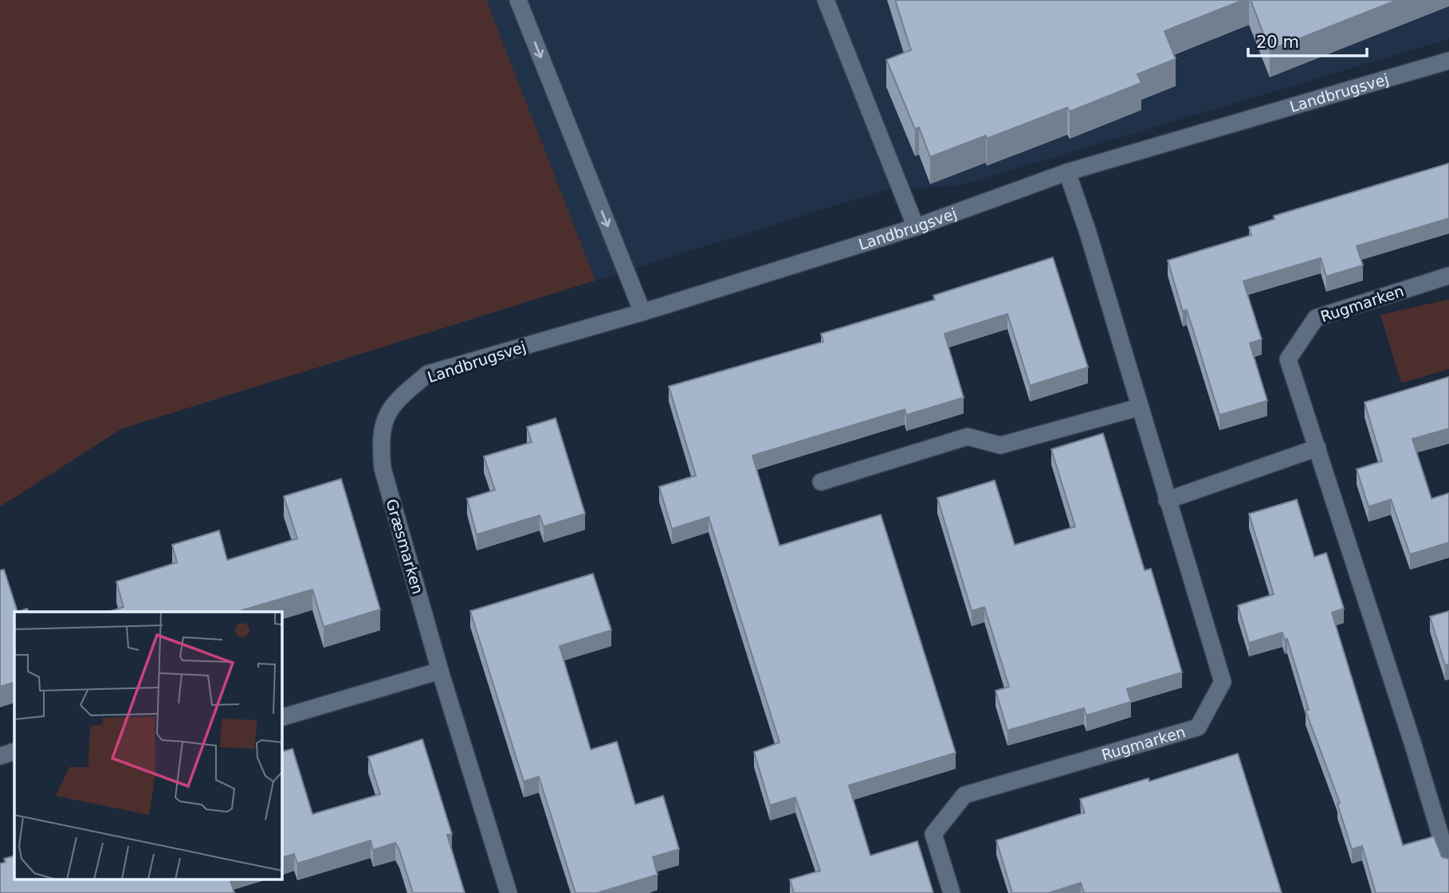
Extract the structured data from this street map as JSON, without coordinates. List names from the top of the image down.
{
  "streets": {
    "street": ["Landbrugsvej", "Rugmarken", "Græsmarken"]
  },
  "crossings": [
    ["Landbrugsvej", "Rugmarken"],
    ["Landbrugsvej", "Græsmarken"]
  ],
  "scale_bar": "20 m"
}
